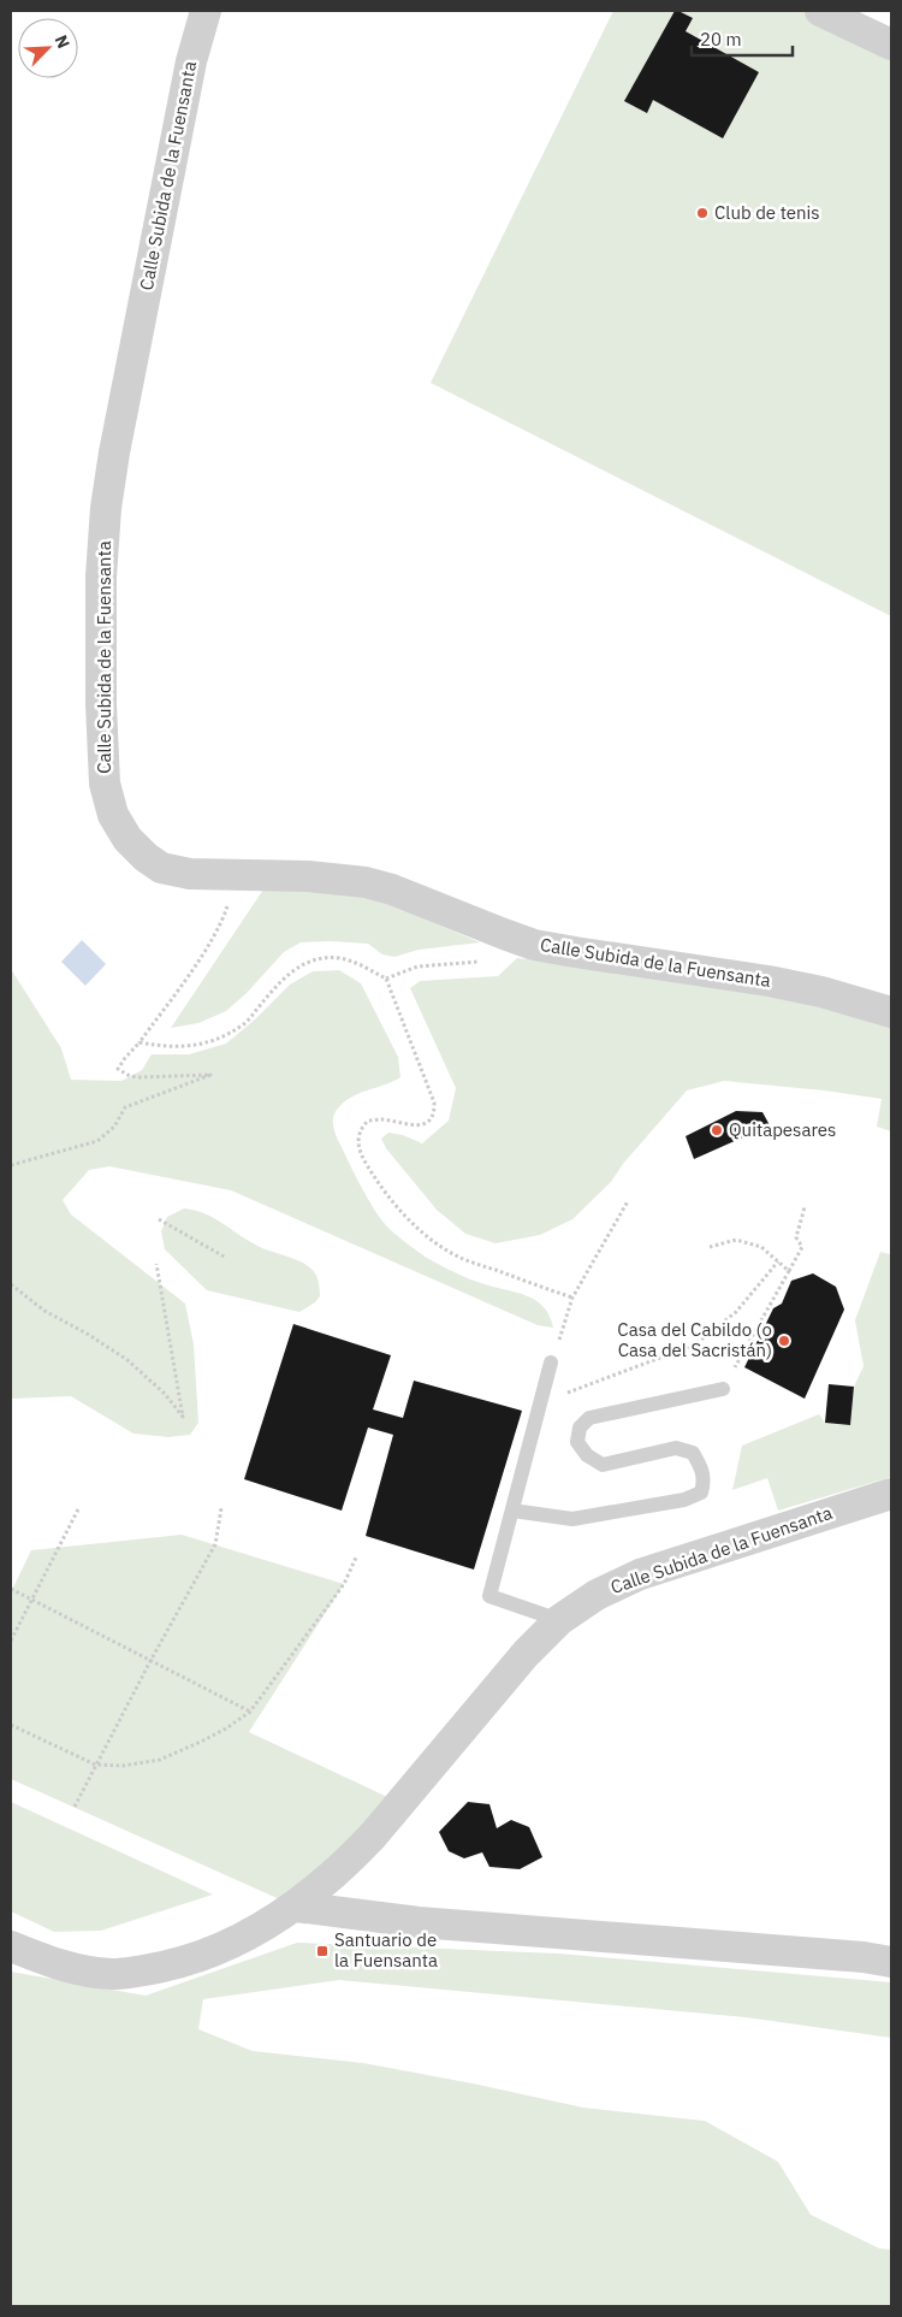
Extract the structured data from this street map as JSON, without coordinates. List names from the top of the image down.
{
  "streets": {
    "street": ["Calle Subida de la Fuensanta"]
  },
  "places": {
    "other": ["Club de tenis", "Quitapesares", "Casa del Cabildo (o Casa del Sacristán)"],
    "transit": ["Santuario de la Fuensanta"]
  },
  "scale_bar": "20 m",
  "north": "top right"
}
